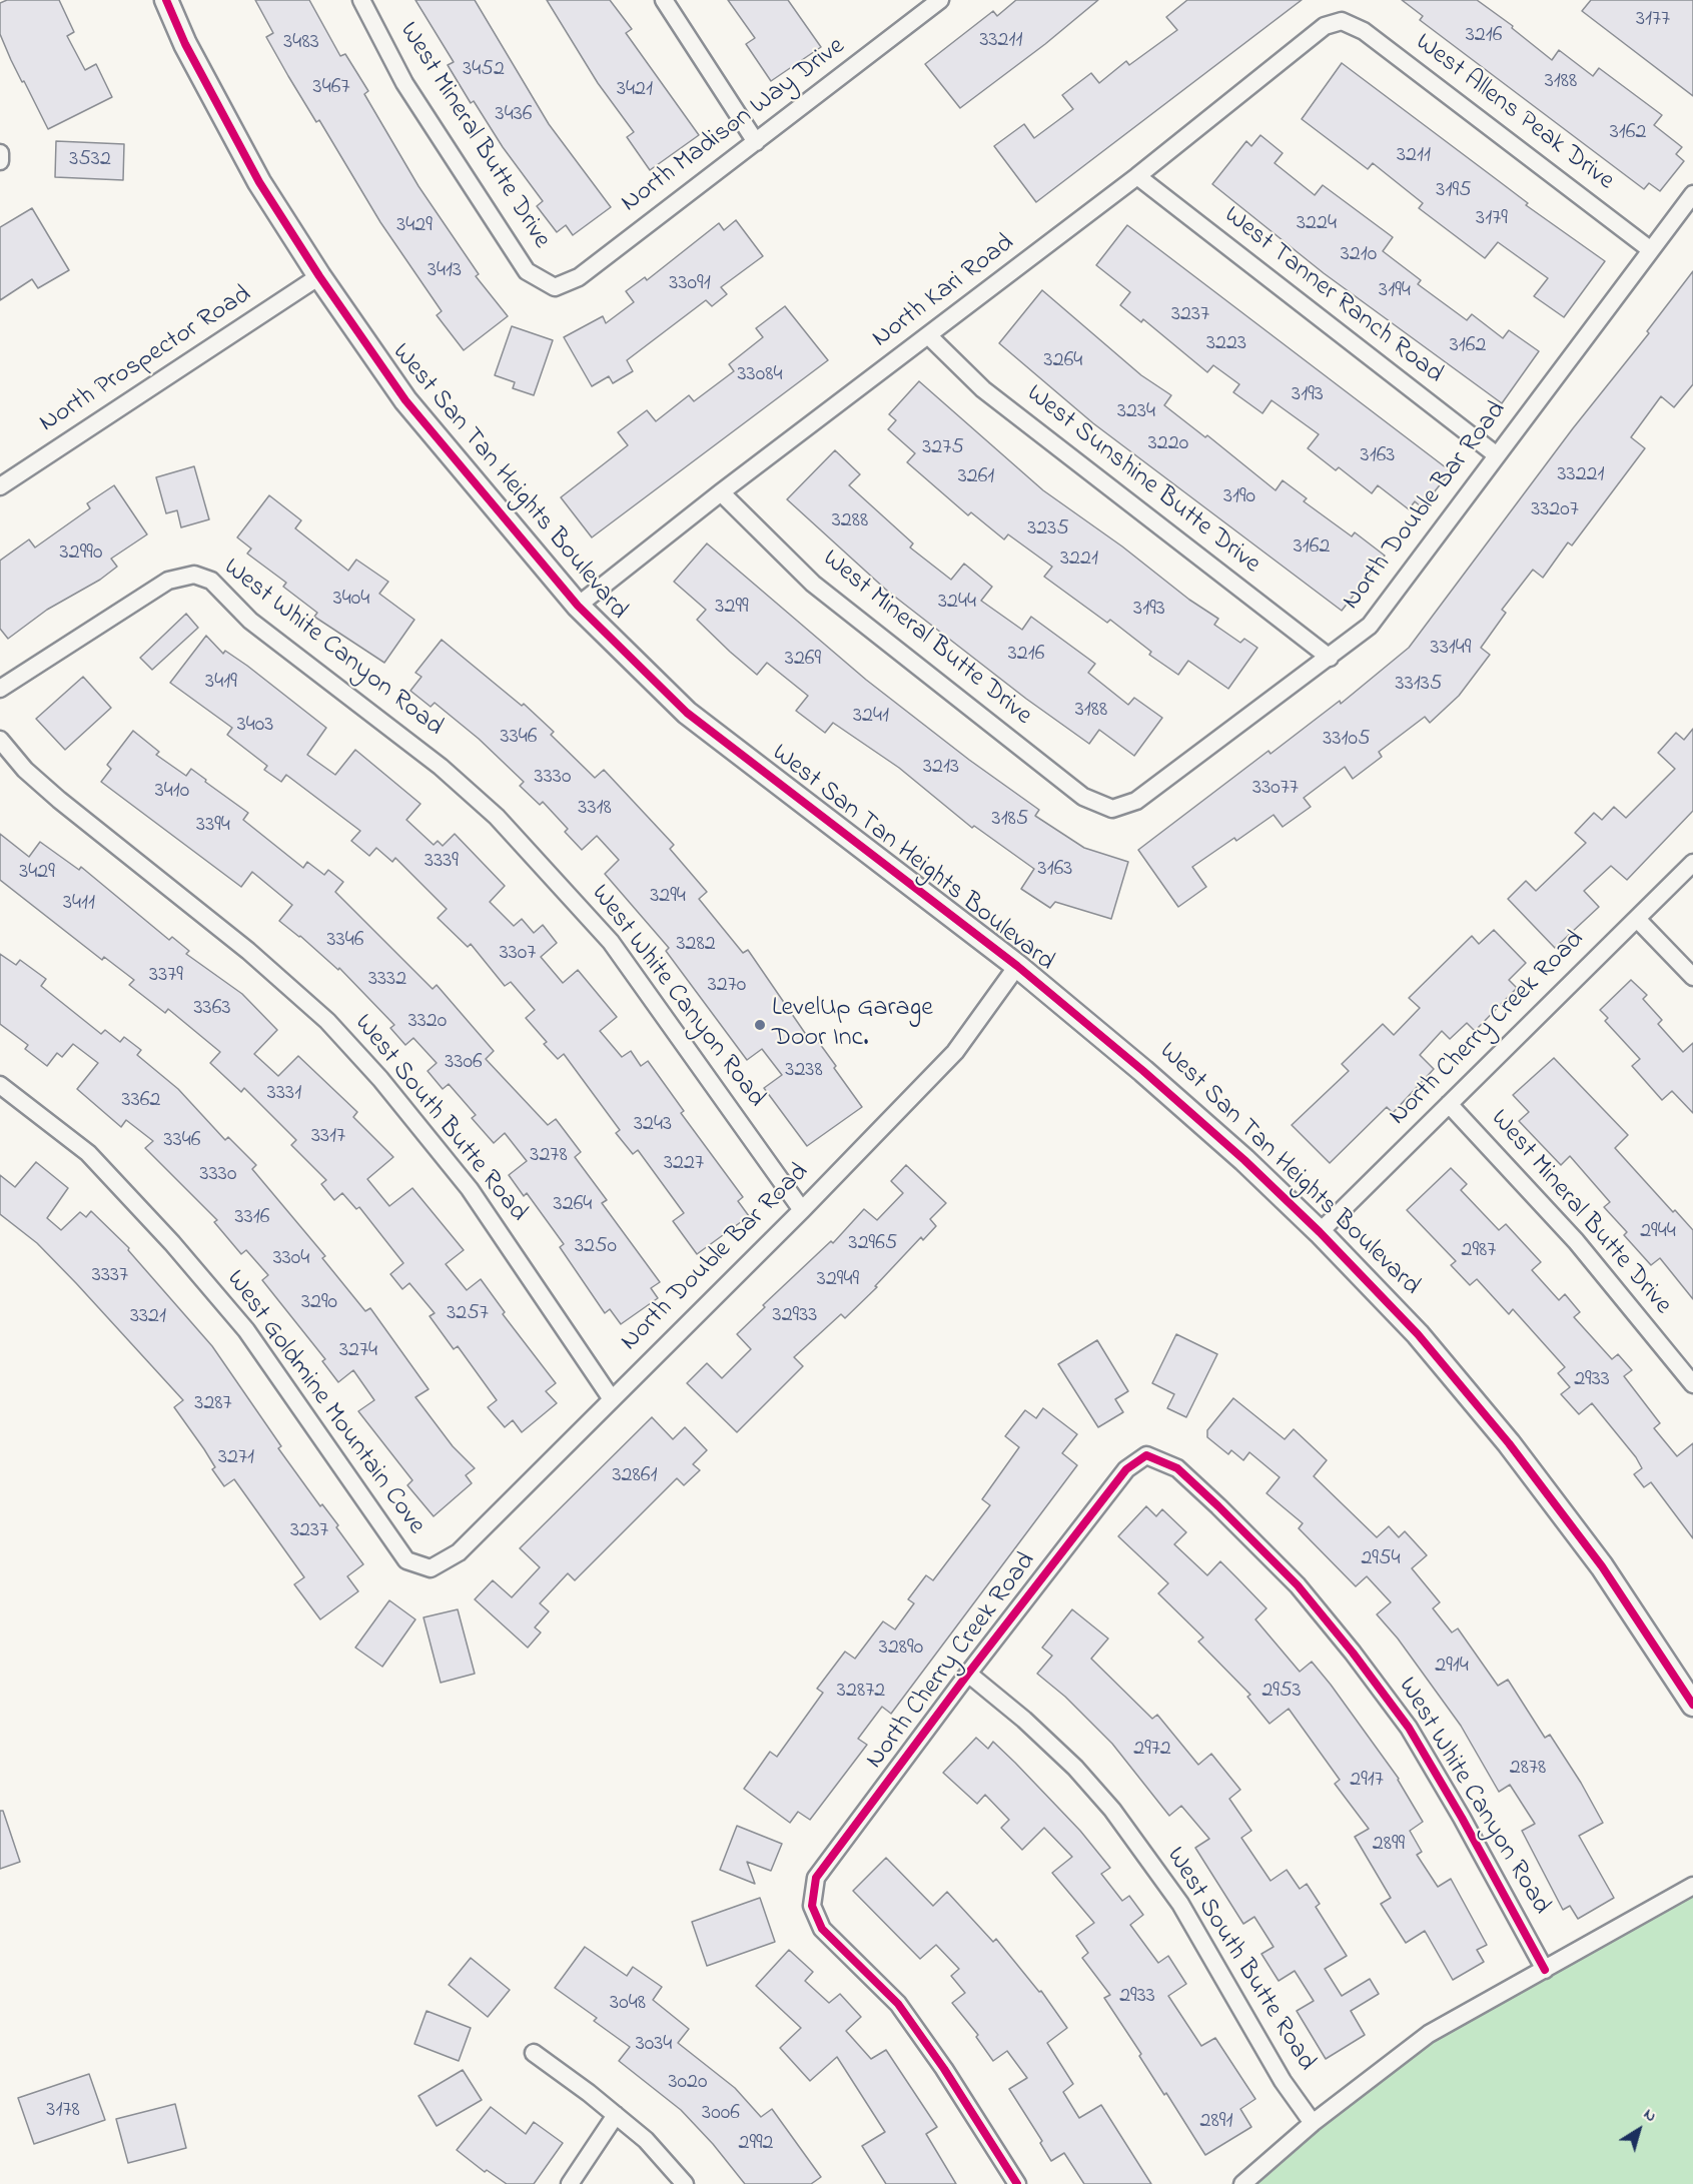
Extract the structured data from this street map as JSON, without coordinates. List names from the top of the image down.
{
  "streets": {
    "street": [
      "West Allens Peak Drive",
      "North Madison Way Drive",
      "West Mineral Butte Drive",
      "North Kari Road",
      "West Tanner Ranch Road",
      "North Prospector Road",
      "West Sunshine Butte Drive",
      "West San Tan Heights Boulevard",
      "North Double Bar Road",
      "West White Canyon Road",
      "North Cherry Creek Road",
      "West South Butte Road",
      "West Goldmine Mountain Cove"
    ]
  },
  "crossings": [
    ["West Allens Peak Drive", "North Kari Road"],
    ["West Allens Peak Drive", "North Double Bar Road"],
    ["North Madison Way Drive", "West Mineral Butte Drive"],
    ["West Mineral Butte Drive", "North Kari Road"],
    ["West Mineral Butte Drive", "North Double Bar Road"],
    ["West Mineral Butte Drive", "North Cherry Creek Road"],
    ["North Kari Road", "West Tanner Ranch Road"],
    ["North Kari Road", "West Sunshine Butte Drive"],
    ["North Kari Road", "West San Tan Heights Boulevard"],
    ["West Tanner Ranch Road", "North Double Bar Road"],
    ["North Prospector Road", "West San Tan Heights Boulevard"],
    ["West Sunshine Butte Drive", "North Double Bar Road"],
    ["West San Tan Heights Boulevard", "North Double Bar Road"],
    ["West San Tan Heights Boulevard", "North Cherry Creek Road"],
    ["North Double Bar Road", "West White Canyon Road"],
    ["North Double Bar Road", "West South Butte Road"],
    ["North Double Bar Road", "West Goldmine Mountain Cove"],
    ["West White Canyon Road", "North Cherry Creek Road"],
    ["North Cherry Creek Road", "West South Butte Road"]
  ],
  "places": ["LevelUp Garage Door Inc."],
  "house_numbers": [
    "3177",
    "3216",
    "33211",
    "3483",
    "3452",
    "3188",
    "3467",
    "3421",
    "3436",
    "3162",
    "3211",
    "3532",
    "3195",
    "3179",
    "3224",
    "3429",
    "3210",
    "3413",
    "33091",
    "3194",
    "3237",
    "3223",
    "3162",
    "3264",
    "33084",
    "3193",
    "3234",
    "3220",
    "3275",
    "3163",
    "33221",
    "3261",
    "3190",
    "33207",
    "3288",
    "3235",
    "3162",
    "32990",
    "3221",
    "3404",
    "3244",
    "3299",
    "3193",
    "33149",
    "3216",
    "3269",
    "3419",
    "33135",
    "3188",
    "3241",
    "3403",
    "3346",
    "33105",
    "3213",
    "3330",
    "33077",
    "3410",
    "3318",
    "3185",
    "3394",
    "3339",
    "3163",
    "3429",
    "3294",
    "3411",
    "3346",
    "3282",
    "3307",
    "3379",
    "3332",
    "3270",
    "3363",
    "3320",
    "3306",
    "3238",
    "3331",
    "3362",
    "3243",
    "3317",
    "3346",
    "3278",
    "3227",
    "3330",
    "3264",
    "3316",
    "2944",
    "32965",
    "3250",
    "2987",
    "3304",
    "3337",
    "32949",
    "3290",
    "3257",
    "32933",
    "3321",
    "3274",
    "2933",
    "3287",
    "3271",
    "32861",
    "3237",
    "2954",
    "32890",
    "2914",
    "32872",
    "2953",
    "2972",
    "2878",
    "2917",
    "2899",
    "2933",
    "3048",
    "3034",
    "3020",
    "3178",
    "3006",
    "2891",
    "2992"
  ],
  "north": "top right"
}
